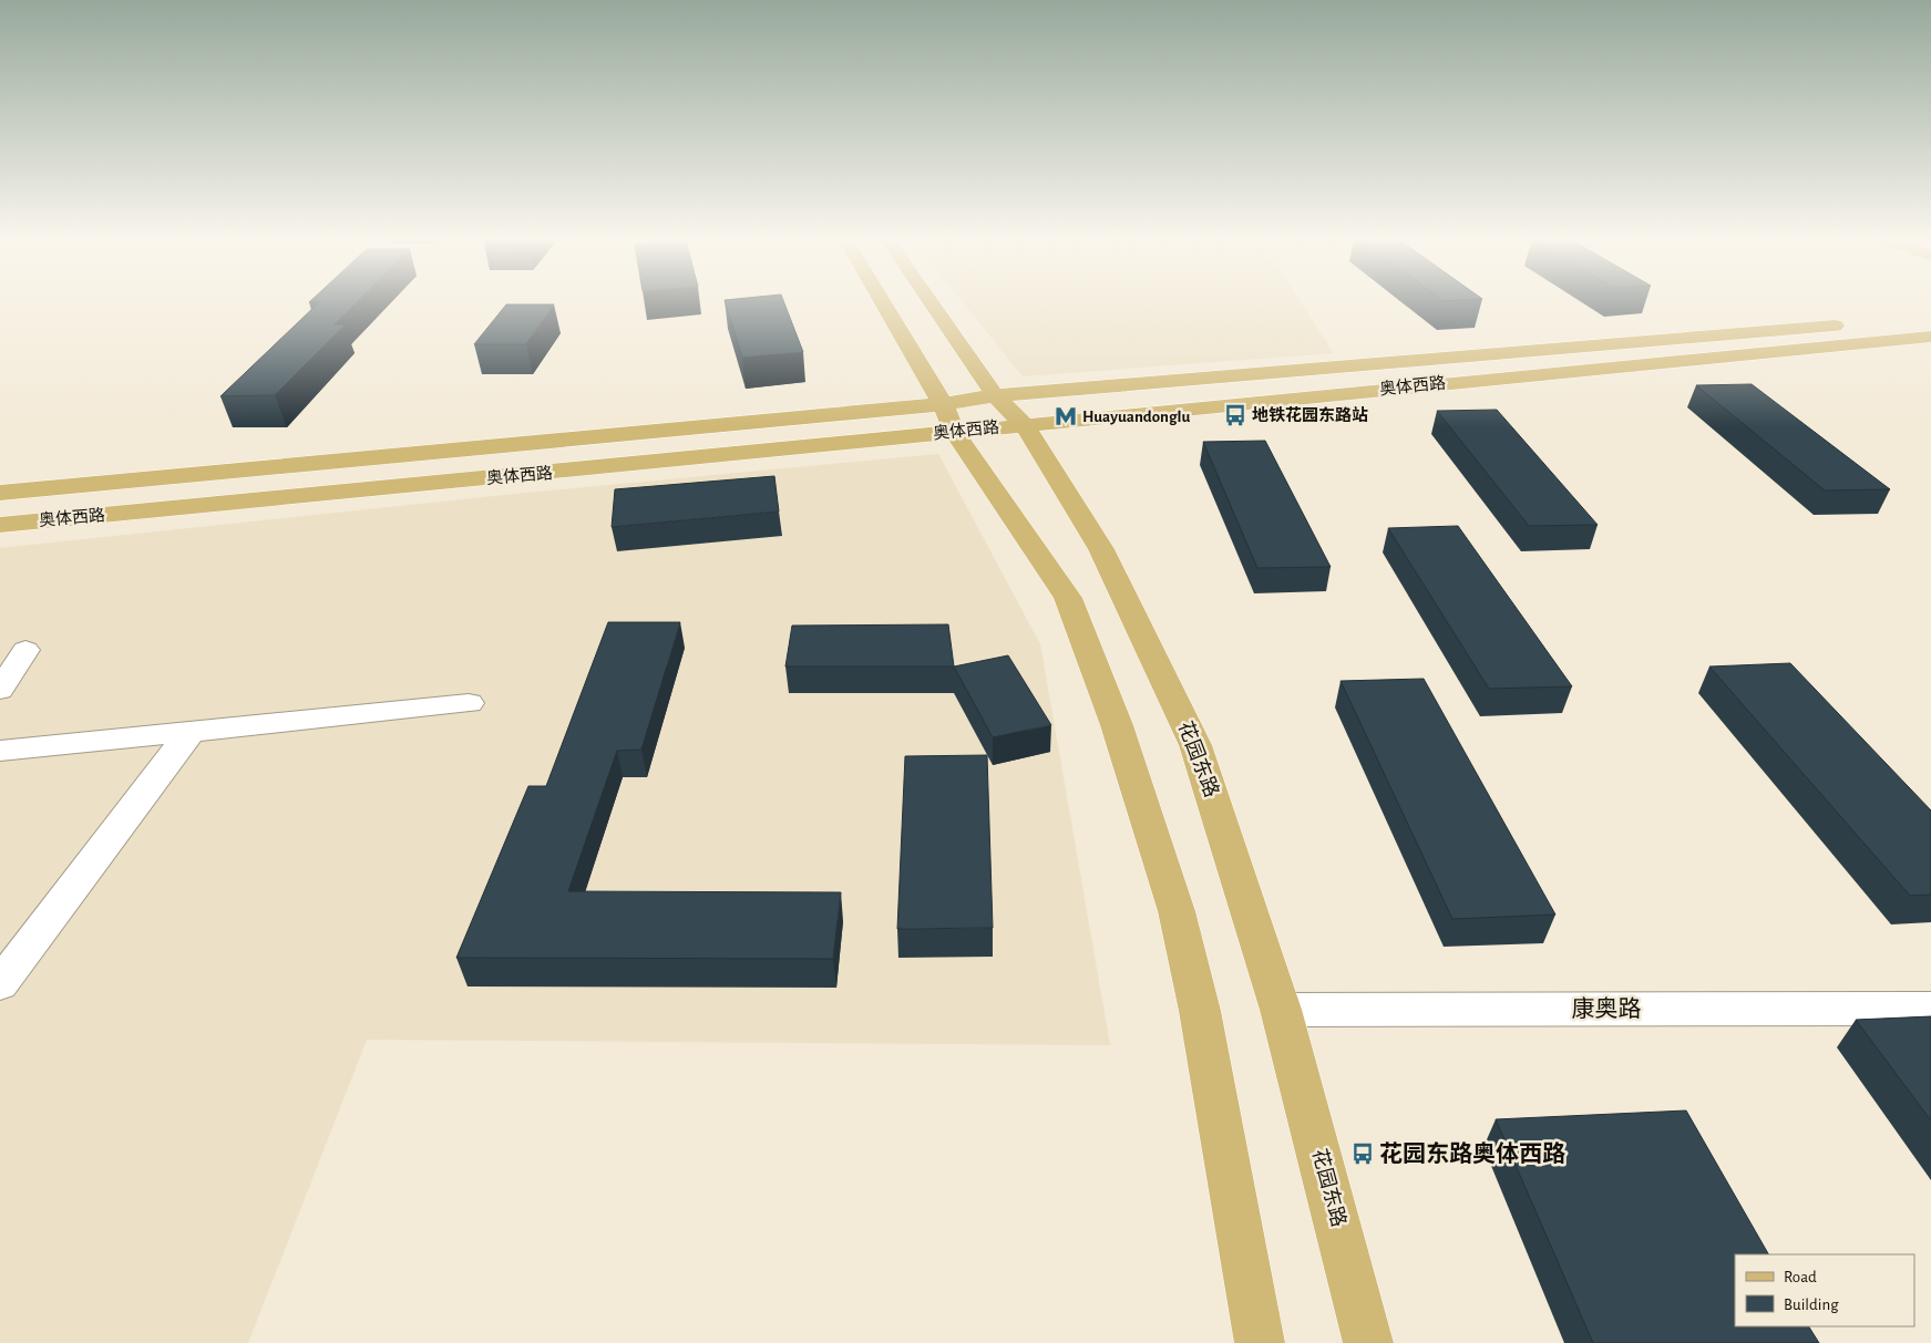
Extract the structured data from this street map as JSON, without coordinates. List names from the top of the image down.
{
  "streets": {
    "main road": ["奥体西路", "花园东路"],
    "street": ["康奥路"]
  },
  "crossings": [
    ["奥体西路", "花园东路"],
    ["花园东路", "康奥路"]
  ],
  "places": {
    "bus stop": ["地铁花园东路站", "花园东路奥体西路"],
    "metro station": ["Huayuandonglu"]
  },
  "legend": ["Road", "Building"]
}
